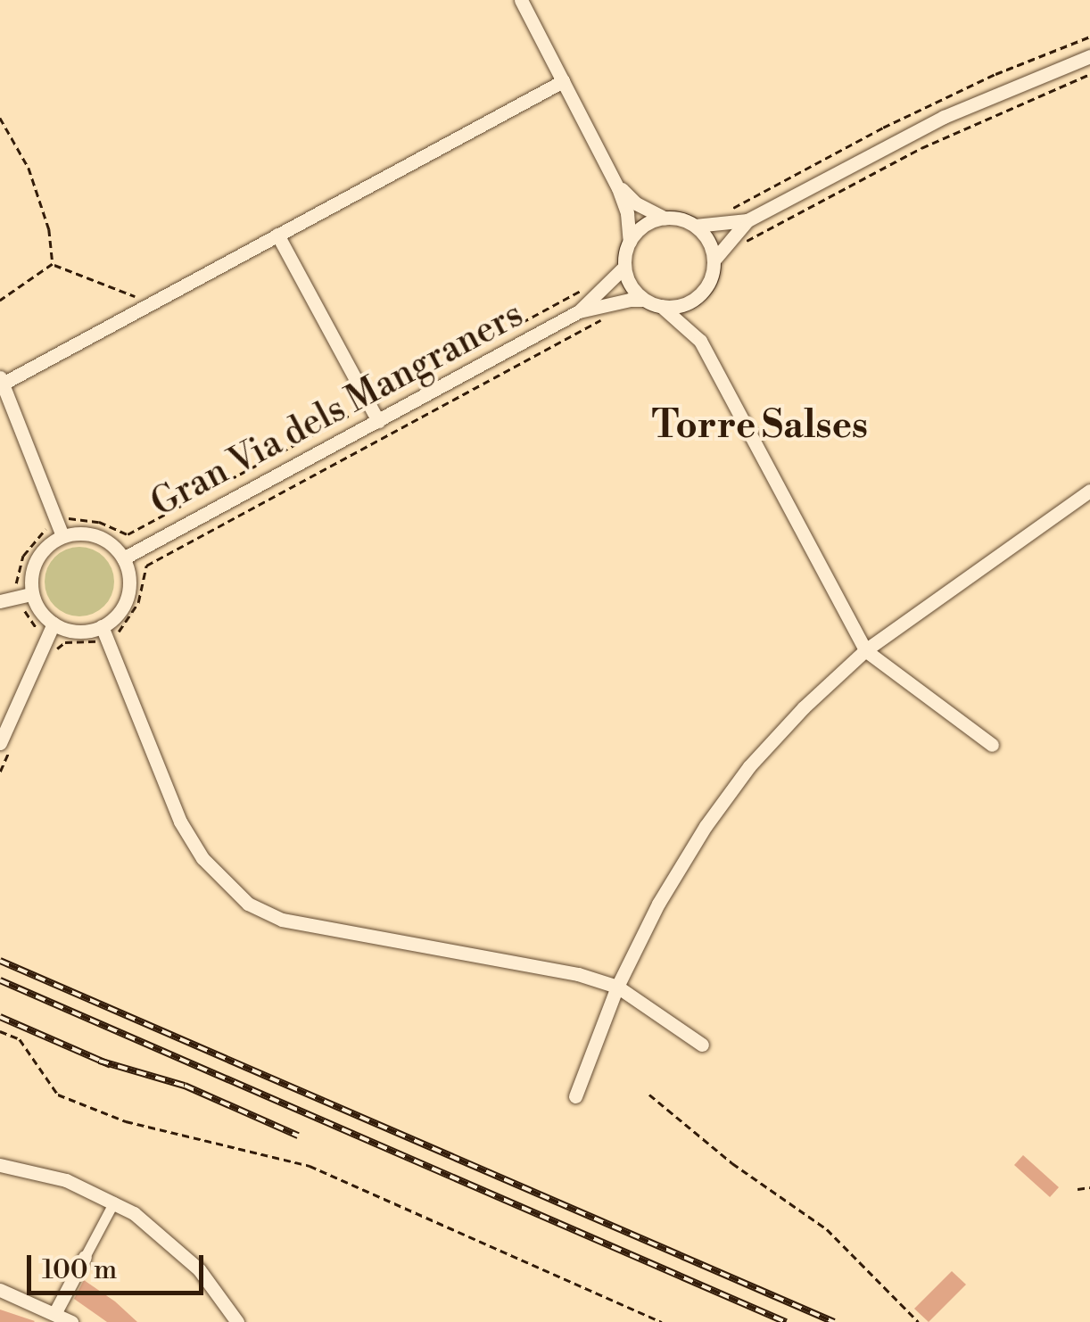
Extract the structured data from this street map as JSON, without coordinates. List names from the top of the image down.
{
  "streets": {
    "street": ["Gran Via dels Mangraners"]
  },
  "districts": ["Torre Salses"],
  "scale_bar": "100 m"
}
